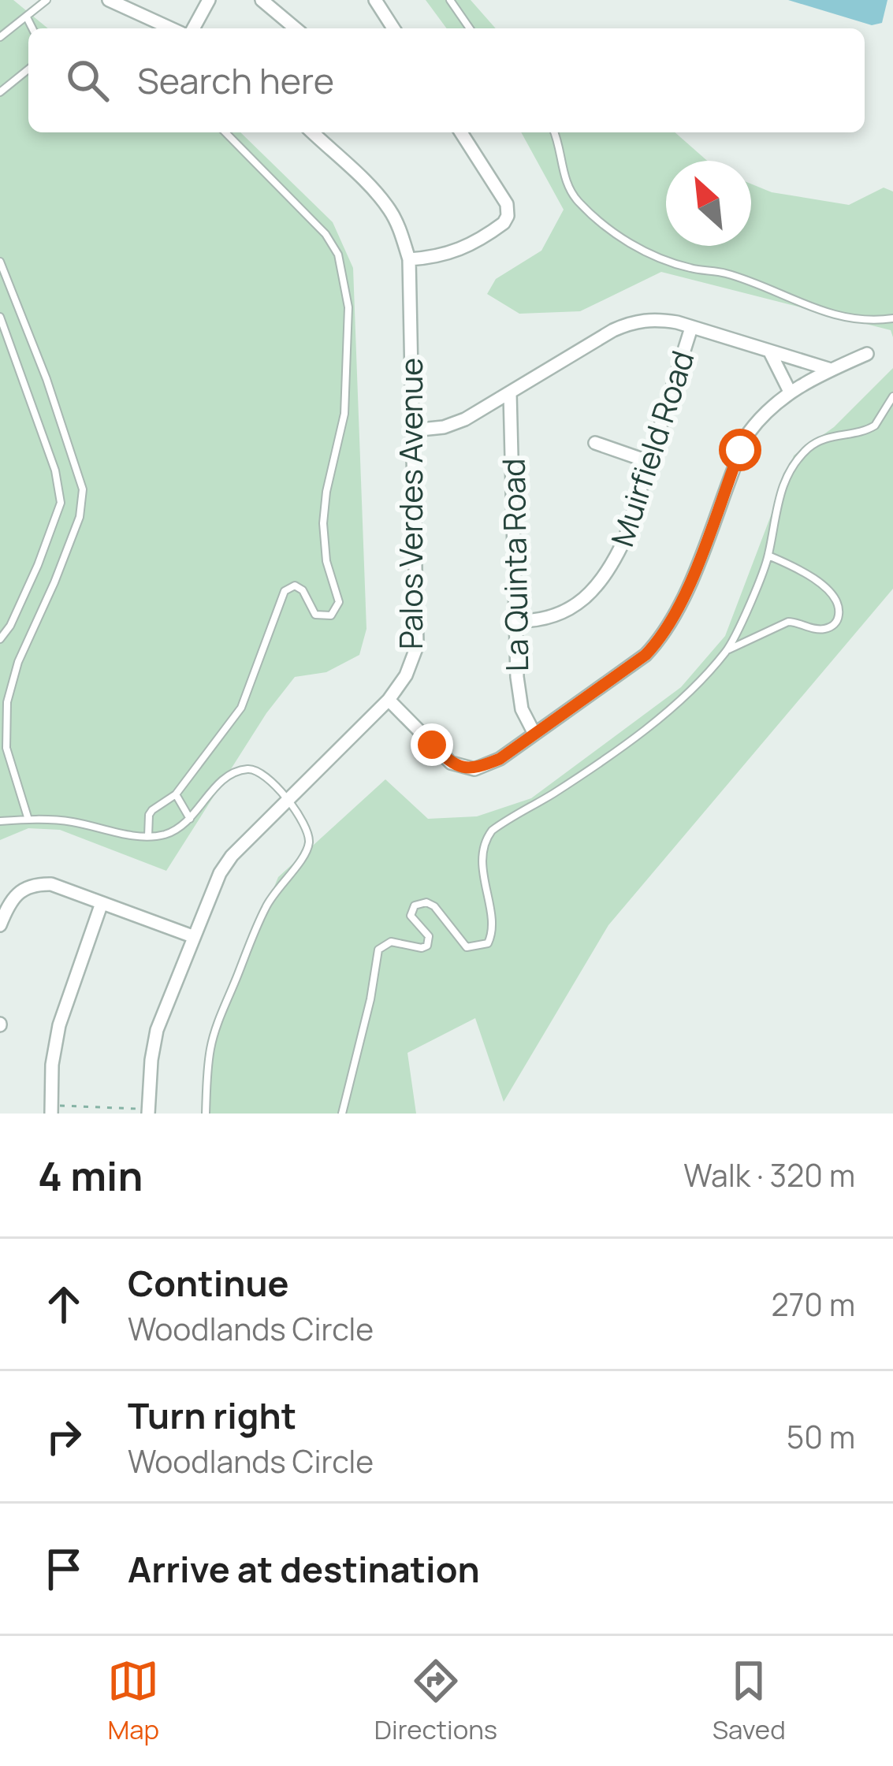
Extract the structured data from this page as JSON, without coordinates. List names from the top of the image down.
{
  "streets": {
    "street": ["Muirfield Road", "Palos Verdes Avenue", "La Quinta Road"]
  },
  "crossings": [
    ["Muirfield Road", "La Quinta Road"]
  ],
  "north": "top left",
  "page": {
    "search": "Search here",
    "heading": ["4 min", "Walk · 320 m"],
    "list": [
      ["Continue", "Woodlands Circle", "270 m"],
      ["Turn right", "Woodlands Circle", "50 m"],
      "Arrive at destination"
    ],
    "nav": ["Map", "Directions", "Saved"]
  }
}
